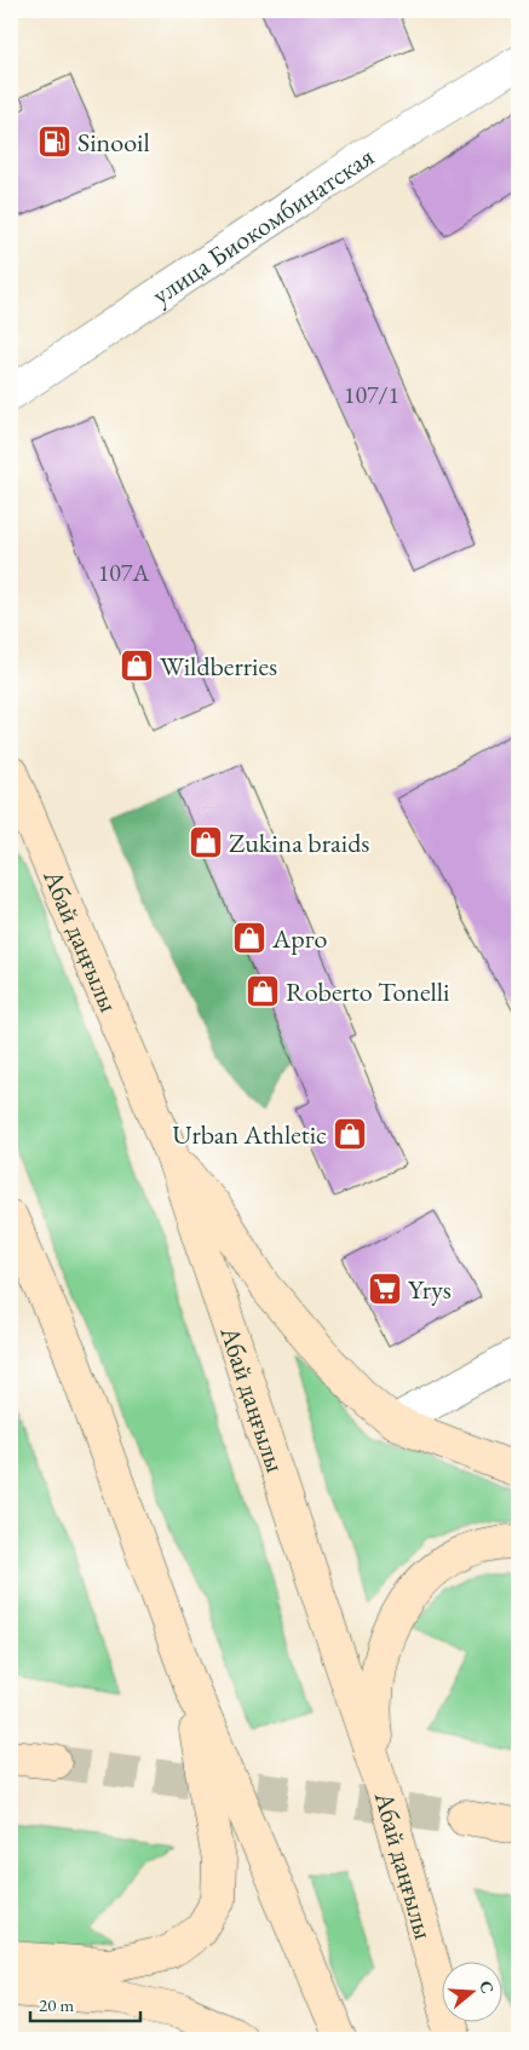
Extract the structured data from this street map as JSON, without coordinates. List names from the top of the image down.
{
  "streets": {
    "main road": ["Абай даңғылы"],
    "street": ["улица Биокомбинатская"]
  },
  "places": {
    "fuel station": ["Sinooil"],
    "shop": [
      "Wildberries",
      "Zukina braids",
      "Арго",
      "Roberto Tonelli",
      "Urban Athletic"
    ],
    "supermarket": ["Yrys"]
  },
  "house_numbers": ["107/1", "107А"],
  "scale_bar": "20 m",
  "north": "right"
}
